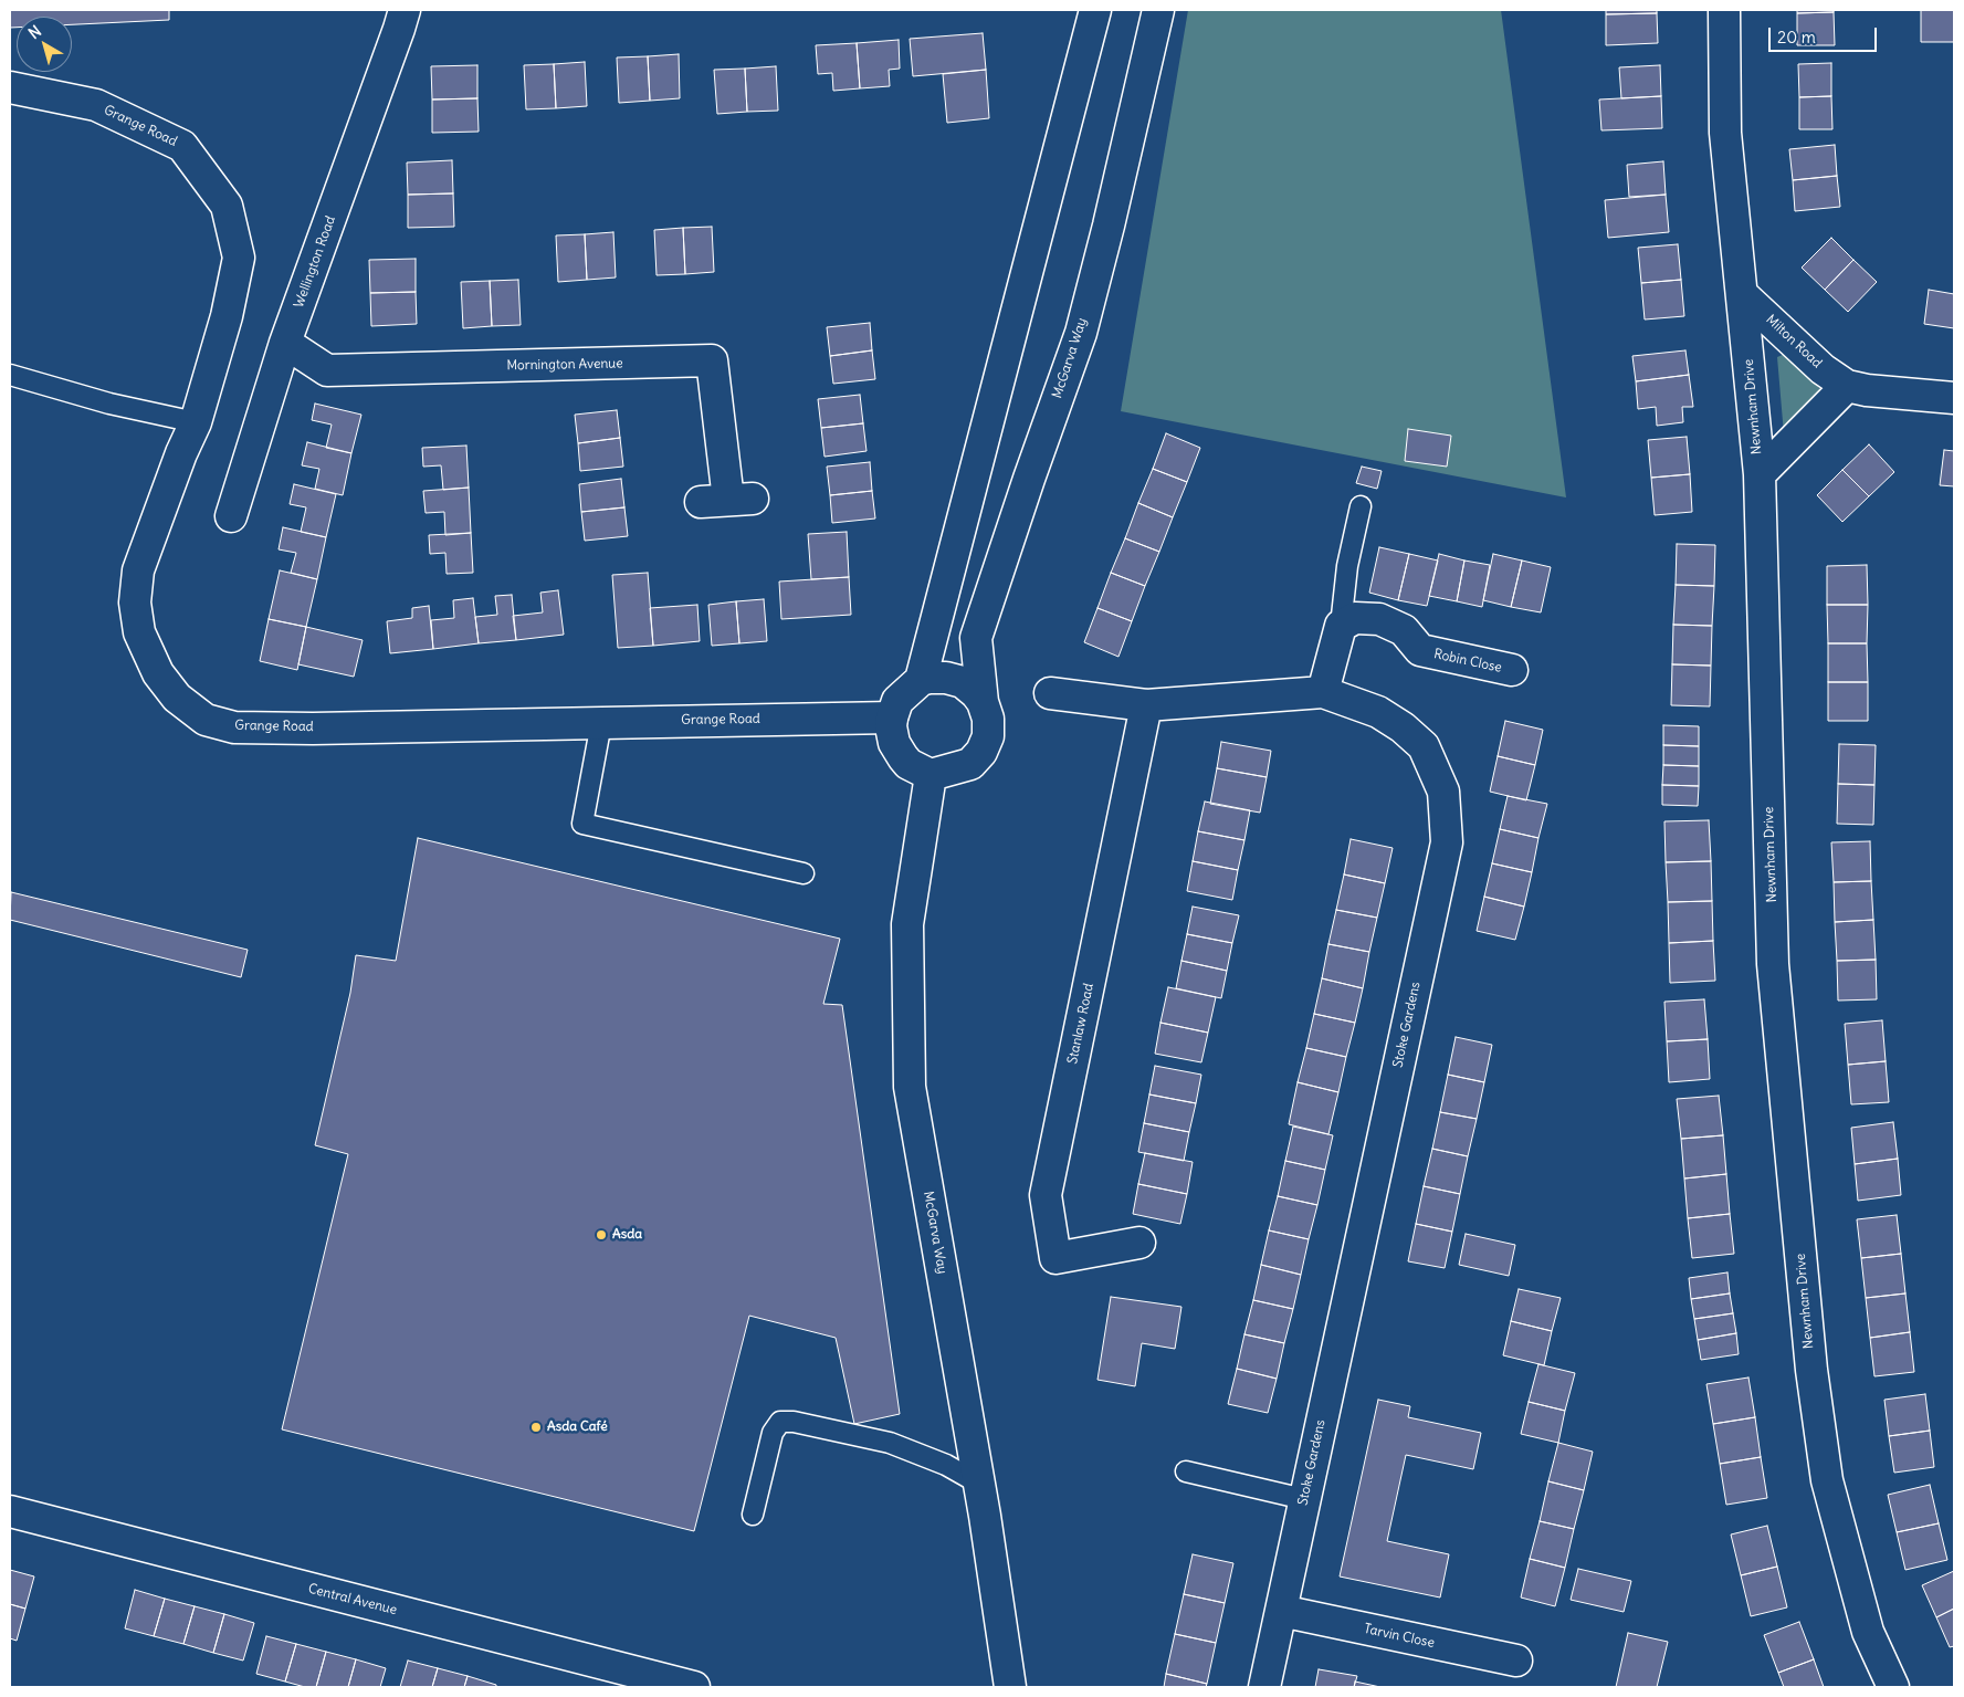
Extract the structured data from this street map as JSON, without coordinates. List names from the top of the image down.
{
  "streets": {
    "street": [
      "Grange Road",
      "Wellington Road",
      "Milton Road",
      "McGarva Way",
      "Mornington Avenue",
      "Newnham Drive",
      "Robin Close",
      "Stanlaw Road",
      "Stoke Gardens",
      "Central Avenue",
      "Tarvin Close"
    ]
  },
  "crossings": [
    ["Grange Road", "McGarva Way"],
    ["Wellington Road", "Mornington Avenue"],
    ["Milton Road", "Newnham Drive"],
    ["Stanlaw Road", "Stoke Gardens"],
    ["Stoke Gardens", "Tarvin Close"]
  ],
  "places": ["Asda", "Asda Café"],
  "scale_bar": "20 m",
  "north": "top left"
}
